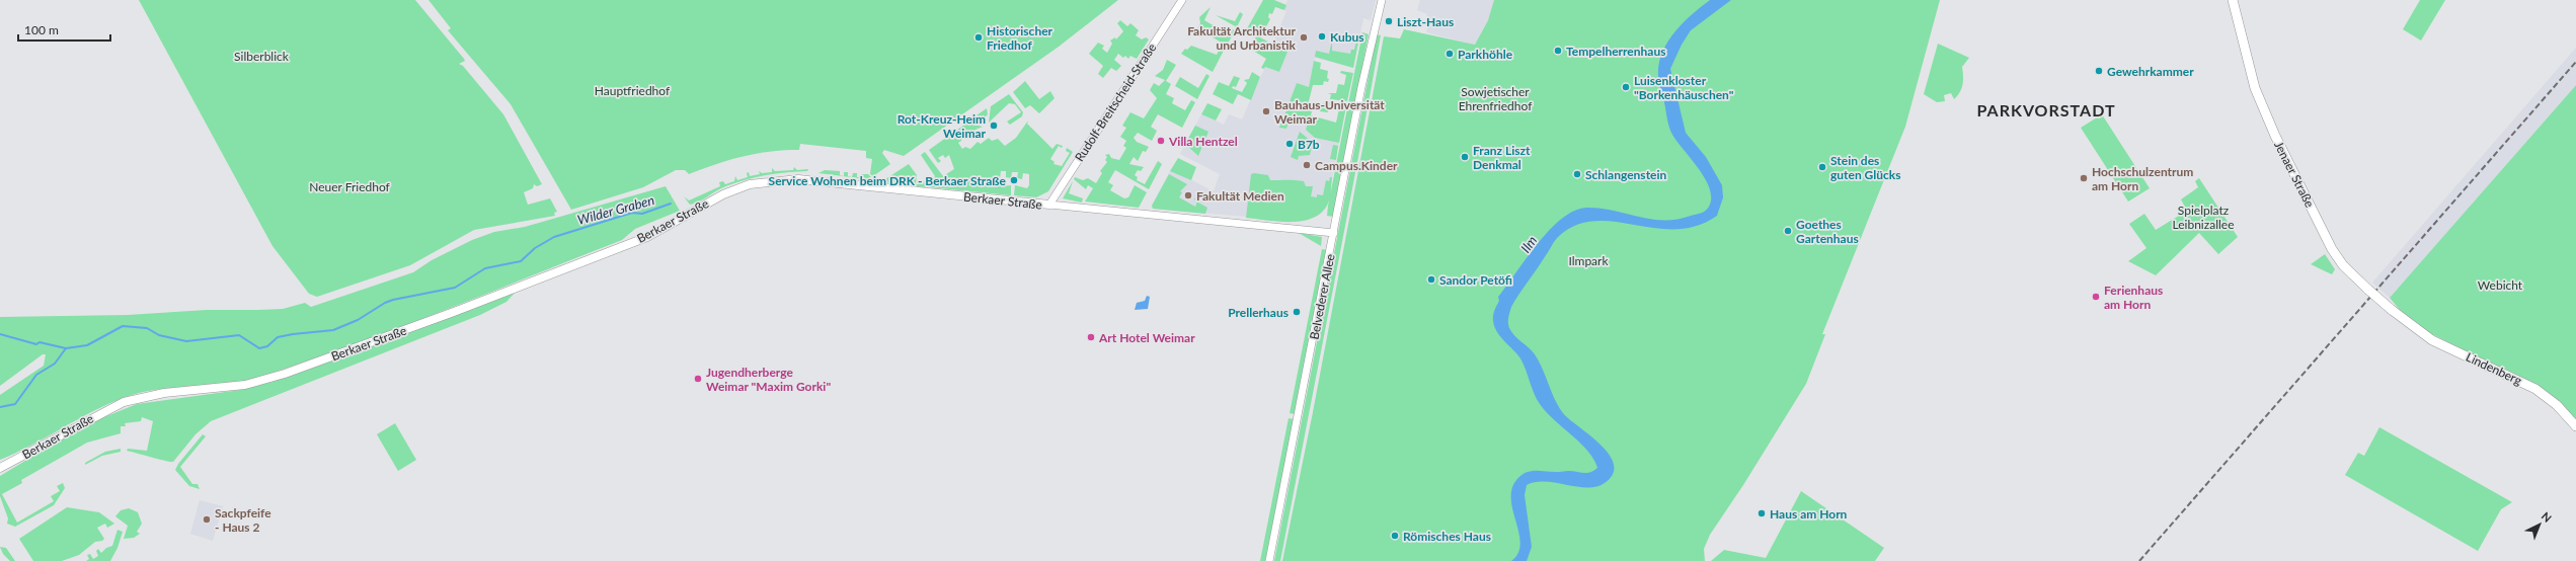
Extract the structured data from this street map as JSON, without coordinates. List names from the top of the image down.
{
  "streets": {
    "main road": ["Jenaer Straße", "Berkaer Straße", "Lindenberg"],
    "street": ["Rudolf-Breitscheid-Straße", "Belvederer Allee"]
  },
  "crossings": [
    ["Rudolf-Breitscheid-Straße", "Berkaer Straße"],
    ["Jenaer Straße", "Lindenberg"],
    ["Berkaer Straße", "Belvederer Allee"]
  ],
  "districts": ["PARKVORSTADT"],
  "water": ["Wilder Graben", "Ilm"],
  "parks": [
    "Silberblick",
    "Hauptfriedhof",
    "Sowjetischer Ehrenfriedhof",
    "Neuer Friedhof",
    "Spielplatz Leibnizallee",
    "Ilmpark",
    "Webicht"
  ],
  "places": [
    "Liszt-Haus",
    "Kubus",
    "Historischer Friedhof",
    "Fakultät Architektur und Urbanistik",
    "Tempelherrenhaus",
    "Parkhöhle",
    "Gewehrkammer",
    "Luisenkloster \"Borkenhäuschen\"",
    "Bauhaus-Universität Weimar",
    "Rot-Kreuz-Heim Weimar",
    "Villa Hentzel",
    "B7b",
    "Franz Liszt Denkmal",
    "Campus.Kinder",
    "Stein des guten Glücks",
    "Schlangenstein",
    "Hochschulzentrum am Horn",
    "Service Wohnen beim DRK - Berkaer Straße",
    "Fakultät Medien",
    "Goethes Gartenhaus",
    "Sandor Petöfi",
    "Ferienhaus am Horn",
    "Prellerhaus",
    "Art Hotel Weimar",
    "Jugendherberge Weimar \"Maxim Gorki\"",
    "Haus am Horn",
    "Sackpfeife - Haus 2",
    "Römisches Haus"
  ],
  "scale_bar": "100 m",
  "north": "top right"
}
